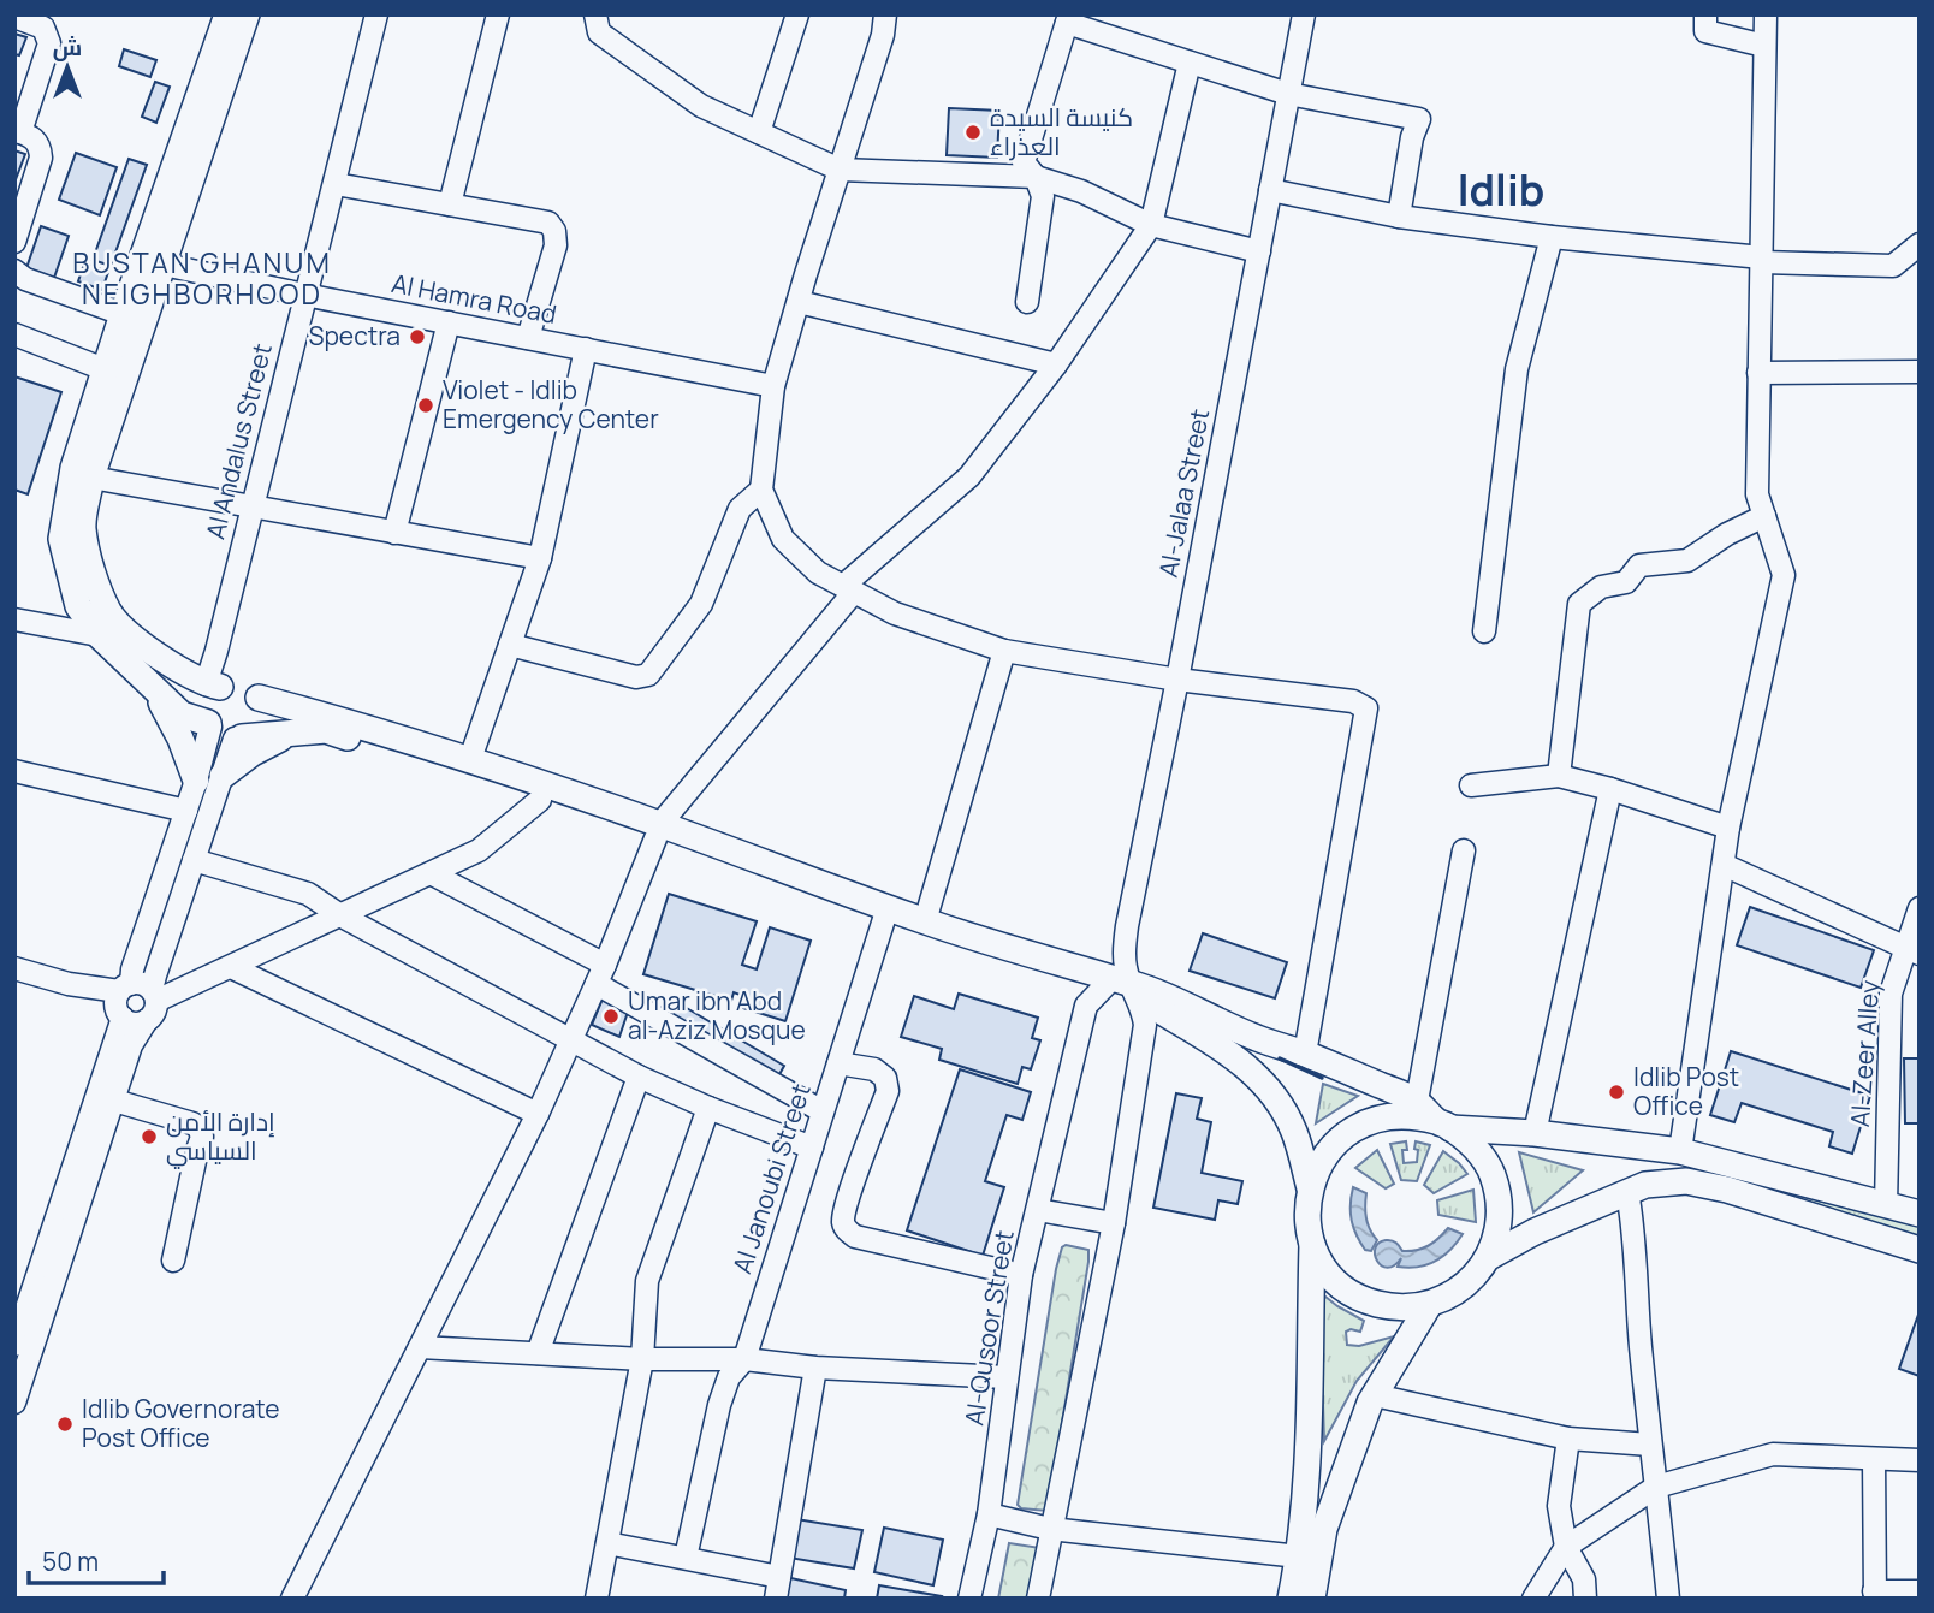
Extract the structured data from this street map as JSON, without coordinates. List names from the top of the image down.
{
  "streets": {
    "street": [
      "Al Hamra Road",
      "Al Andalus Street",
      "Al-Jalaa Street",
      "Al-Zeer Alley",
      "Al Janoubi Street",
      "Al-Qusoor Street"
    ]
  },
  "crossings": [
    ["Al Hamra Road", "Al Andalus Street"],
    ["Al-Jalaa Street", "Al-Qusoor Street"]
  ],
  "districts": ["Idlib", "BUSTAN GHANUM NEIGHBORHOOD"],
  "places": [
    "كنيسة السيدة العذراء",
    "Spectra",
    "Violet - Idlib Emergency Center",
    "Umar ibn Abd al-Aziz Mosque",
    "Idlib Post Office",
    "إدارة الأمن السياسي",
    "Idlib Governorate Post Office"
  ],
  "scale_bar": "50 m",
  "north": "top"
}
